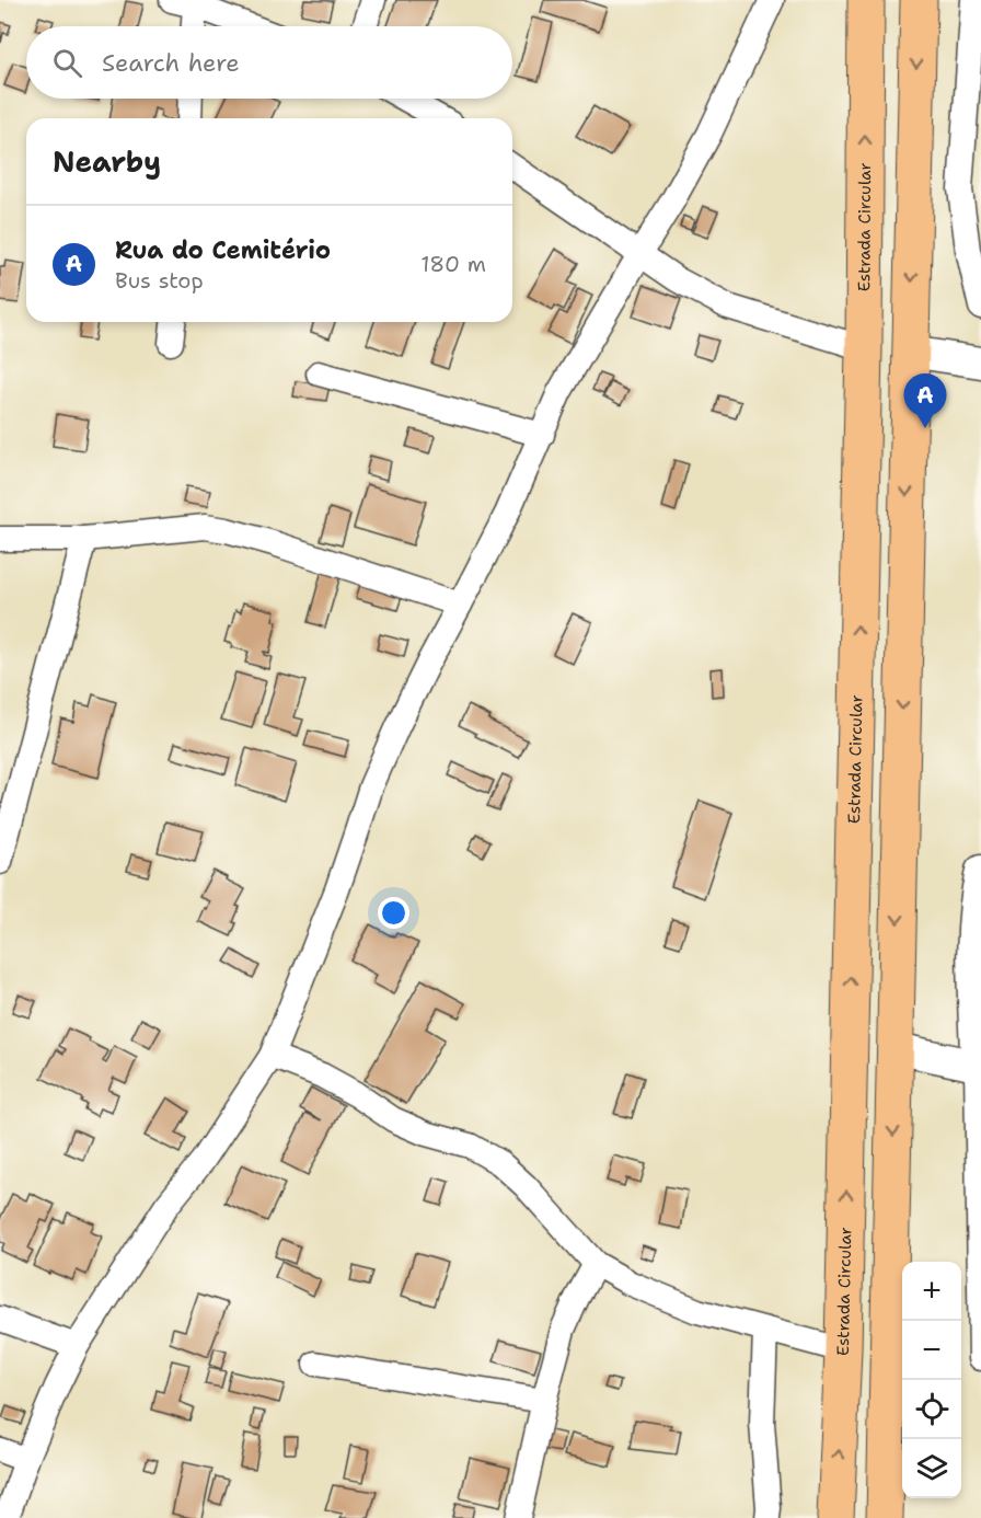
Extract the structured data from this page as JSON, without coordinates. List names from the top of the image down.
{
  "streets": {
    "main road": ["Estrada Circular"]
  },
  "page": {
    "search": "Search here",
    "heading": "Nearby",
    "list": [
      {
        "mark": "A",
        "name": "Rua do Cemitério",
        "note": "Bus stop",
        "value": "180 m"
      }
    ],
    "pins": "A",
    "map_buttons": ["+", "−"]
  }
}
